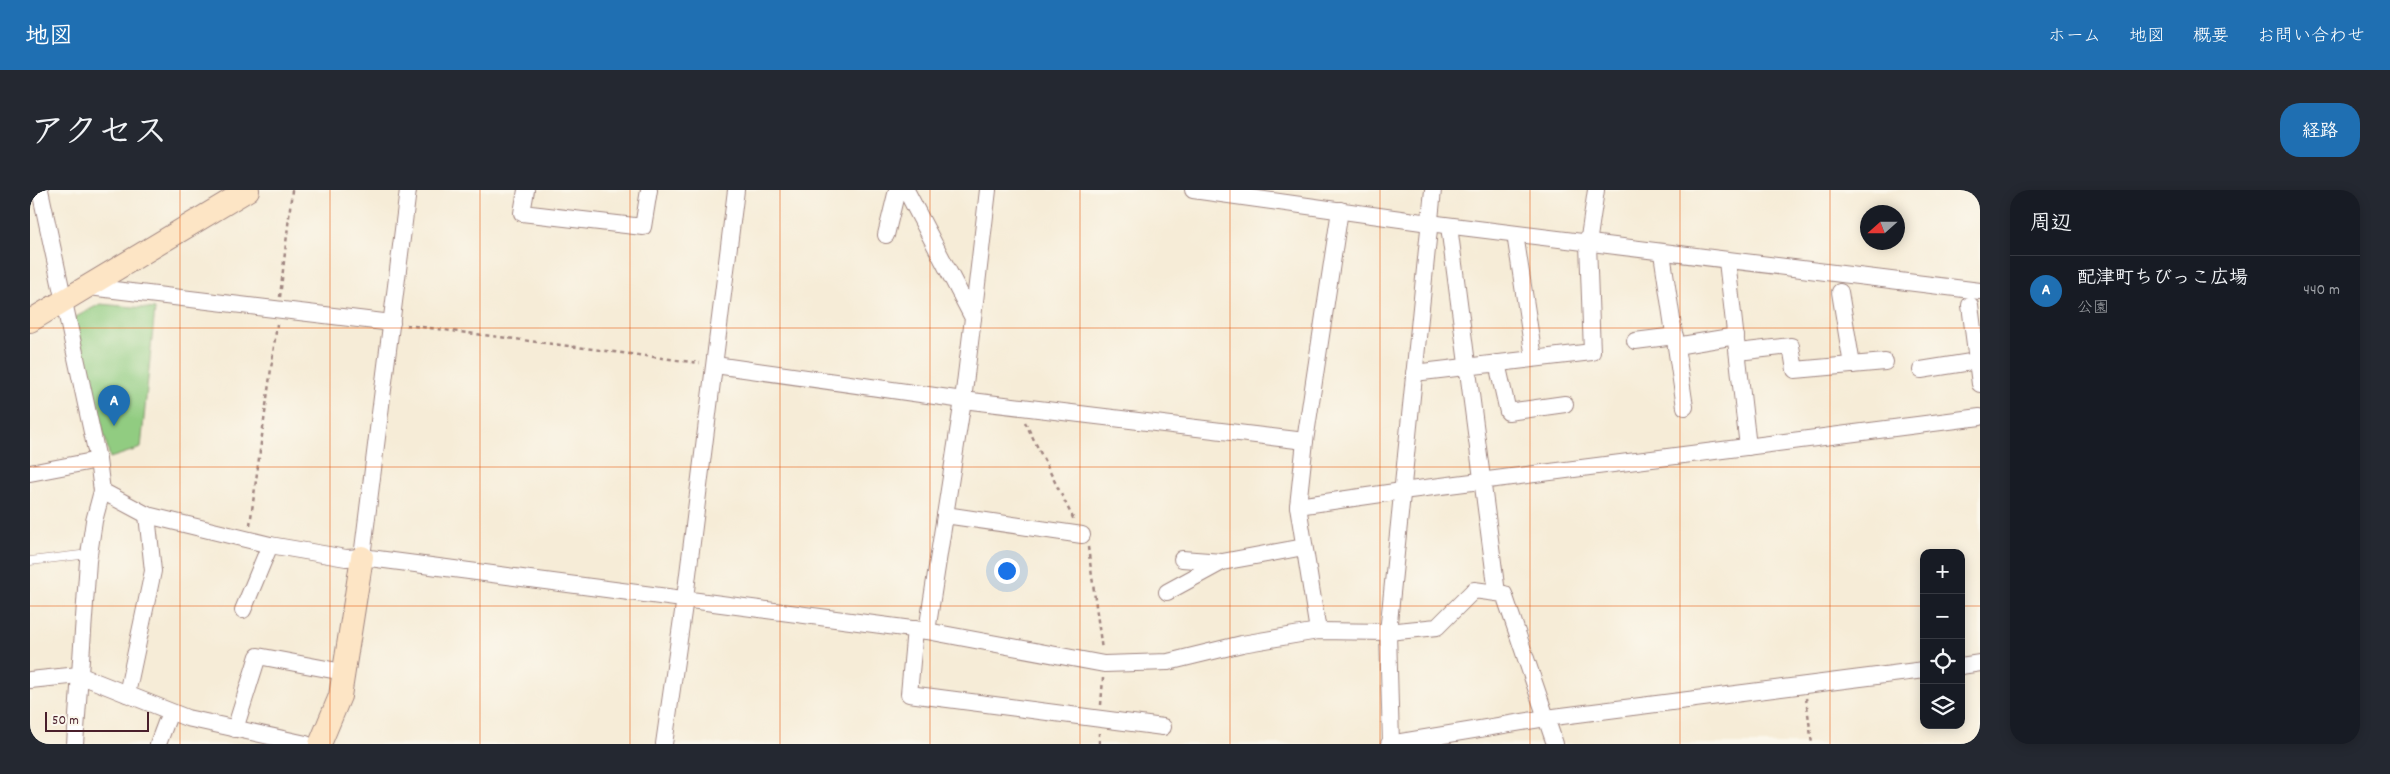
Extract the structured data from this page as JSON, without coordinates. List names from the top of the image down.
{
  "scale_bar": "50 m",
  "north": "left",
  "page": {
    "header": "地図",
    "nav": [
      "ホーム",
      "地図",
      "概要",
      "お問い合わせ"
    ],
    "title": "アクセス",
    "buttons": "経路",
    "heading": "周辺",
    "list": [
      {
        "mark": "A",
        "name": "配津町ちびっこ広場",
        "note": "公園",
        "value": "440 m"
      }
    ],
    "pins": "A",
    "map_buttons": ["+", "−"],
    "scale": "50 m"
  }
}
